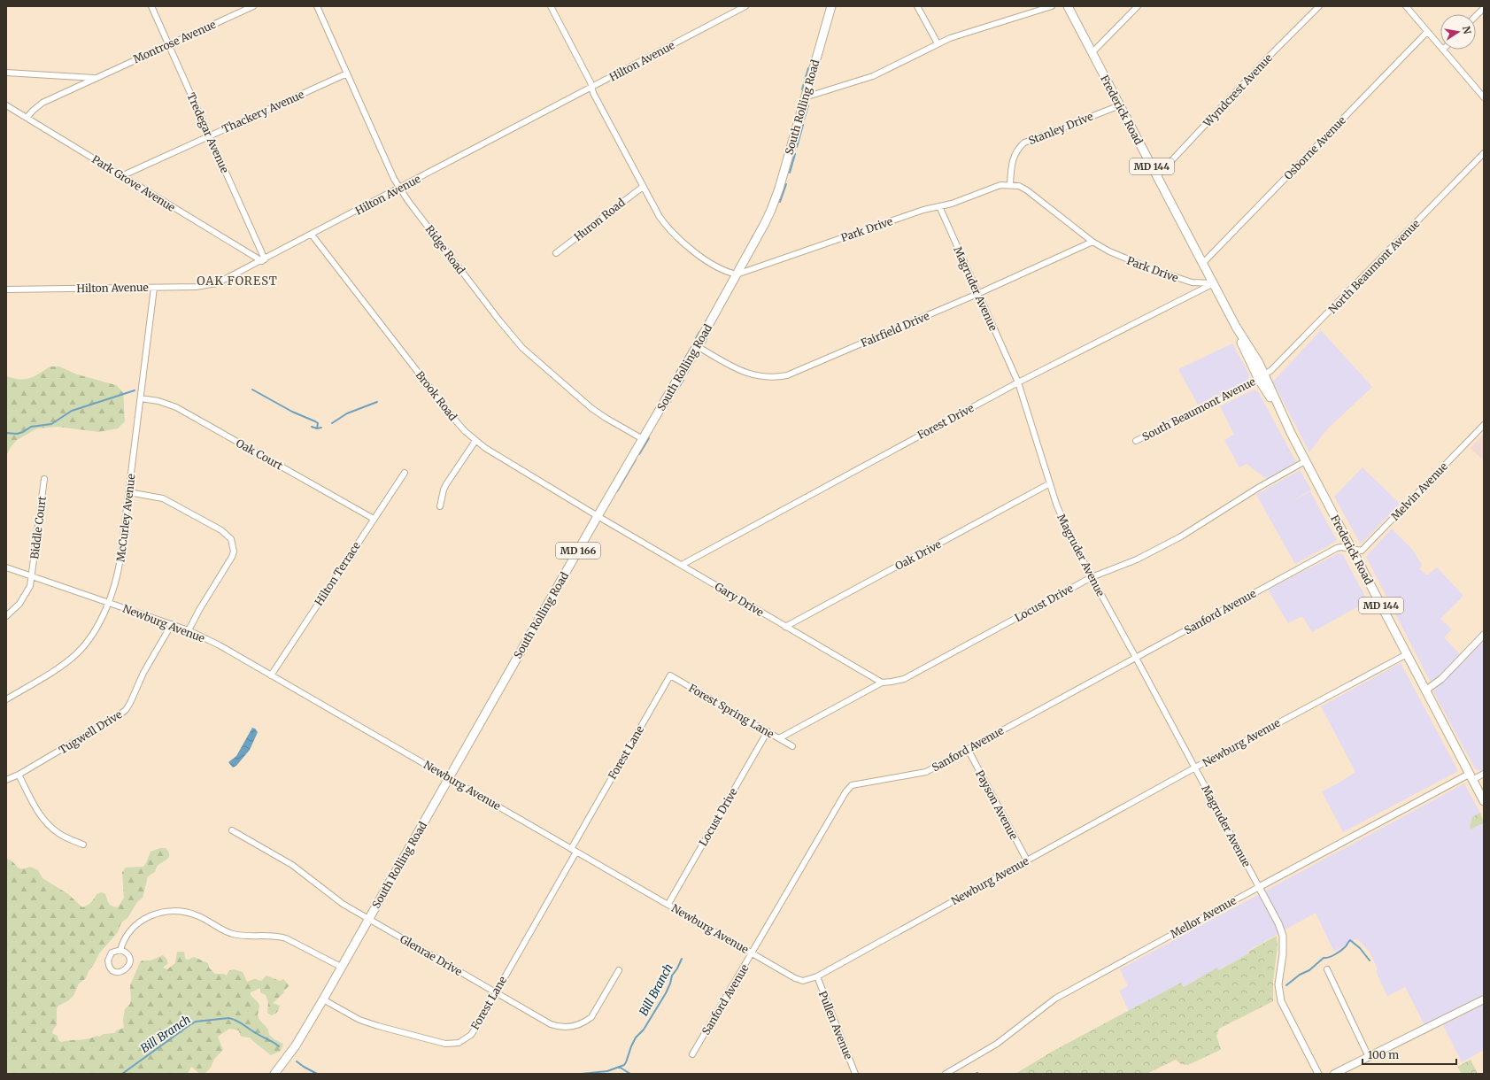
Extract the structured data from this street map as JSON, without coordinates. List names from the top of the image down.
{
  "streets": {
    "main road": [
      "South Rolling Road",
      "Frederick Road",
      "MD 144",
      "MD 166"
    ],
    "street": [
      "Montrose Avenue",
      "Hilton Avenue",
      "Wyndcrest Avenue",
      "Thackery Avenue",
      "Stanley Drive",
      "Tredegar Avenue",
      "Osborne Avenue",
      "Park Grove Avenue",
      "Huron Road",
      "Park Drive",
      "Ridge Road",
      "North Beaumont Avenue",
      "Magruder Avenue",
      "Fairfield Drive",
      "Brook Road",
      "South Beaumont Avenue",
      "Forest Drive",
      "Oak Court",
      "Melvin Avenue",
      "McCurley Avenue",
      "Biddle Court",
      "Oak Drive",
      "Hilton Terrace",
      "Gary Drive",
      "Locust Drive",
      "Sanford Avenue",
      "Newburg Avenue",
      "Forest Spring Lane",
      "Tugwell Drive",
      "Forest Lane",
      "Payson Avenue",
      "Mellor Avenue",
      "Glenrae Drive",
      "Pullen Avenue"
    ]
  },
  "crossings": [
    ["Montrose Avenue", "Tredegar Avenue"],
    ["Montrose Avenue", "Park Grove Avenue"],
    ["Hilton Avenue", "Tredegar Avenue"],
    ["Hilton Avenue", "Park Grove Avenue"],
    ["Hilton Avenue", "Ridge Road"],
    ["Hilton Avenue", "Brook Road"],
    ["Hilton Avenue", "McCurley Avenue"],
    ["Wyndcrest Avenue", "Frederick Road"],
    ["South Rolling Road", "Park Drive"],
    ["South Rolling Road", "Ridge Road"],
    ["South Rolling Road", "Fairfield Drive"],
    ["South Rolling Road", "Brook Road"],
    ["South Rolling Road", "Gary Drive"],
    ["South Rolling Road", "Newburg Avenue"],
    ["South Rolling Road", "Forest Lane"],
    ["South Rolling Road", "Glenrae Drive"],
    ["Frederick Road", "Stanley Drive"],
    ["Frederick Road", "Osborne Avenue"],
    ["Frederick Road", "Park Drive"],
    ["Frederick Road", "North Beaumont Avenue"],
    ["Frederick Road", "South Beaumont Avenue"],
    ["Frederick Road", "Forest Drive"],
    ["Frederick Road", "Melvin Avenue"],
    ["Frederick Road", "Locust Drive"],
    ["Frederick Road", "Sanford Avenue"],
    ["Frederick Road", "Newburg Avenue"],
    ["Frederick Road", "Mellor Avenue"],
    ["Thackery Avenue", "Tredegar Avenue"],
    ["Thackery Avenue", "Park Grove Avenue"],
    ["Thackery Avenue", "Ridge Road"],
    ["Stanley Drive", "Park Drive"],
    ["Tredegar Avenue", "Park Grove Avenue"],
    ["Park Drive", "Magruder Avenue"],
    ["Park Drive", "Fairfield Drive"],
    ["Park Drive", "Forest Drive"],
    ["North Beaumont Avenue", "South Beaumont Avenue"],
    ["Magruder Avenue", "Fairfield Drive"],
    ["Magruder Avenue", "Forest Drive"],
    ["Magruder Avenue", "Oak Drive"],
    ["Magruder Avenue", "Locust Drive"],
    ["Magruder Avenue", "Sanford Avenue"],
    ["Magruder Avenue", "Newburg Avenue"],
    ["Magruder Avenue", "Mellor Avenue"],
    ["Brook Road", "Gary Drive"],
    ["Forest Drive", "Gary Drive"],
    ["Oak Court", "McCurley Avenue"],
    ["Oak Court", "Hilton Terrace"],
    ["Melvin Avenue", "Sanford Avenue"],
    ["McCurley Avenue", "Newburg Avenue"],
    ["Biddle Court", "Newburg Avenue"],
    ["Oak Drive", "Gary Drive"],
    ["Hilton Terrace", "Newburg Avenue"],
    ["Gary Drive", "Locust Drive"],
    ["Locust Drive", "Newburg Avenue"],
    ["Locust Drive", "Forest Spring Lane"],
    ["Sanford Avenue", "Newburg Avenue"],
    ["Sanford Avenue", "Payson Avenue"],
    ["Newburg Avenue", "Tugwell Drive"],
    ["Newburg Avenue", "Forest Lane"],
    ["Newburg Avenue", "Payson Avenue"],
    ["Newburg Avenue", "Pullen Avenue"],
    ["Forest Spring Lane", "Forest Lane"],
    ["Forest Lane", "Glenrae Drive"]
  ],
  "districts": ["OAK FOREST"],
  "water": ["Bill Branch"],
  "scale_bar": "100 m",
  "north": "right"
}
